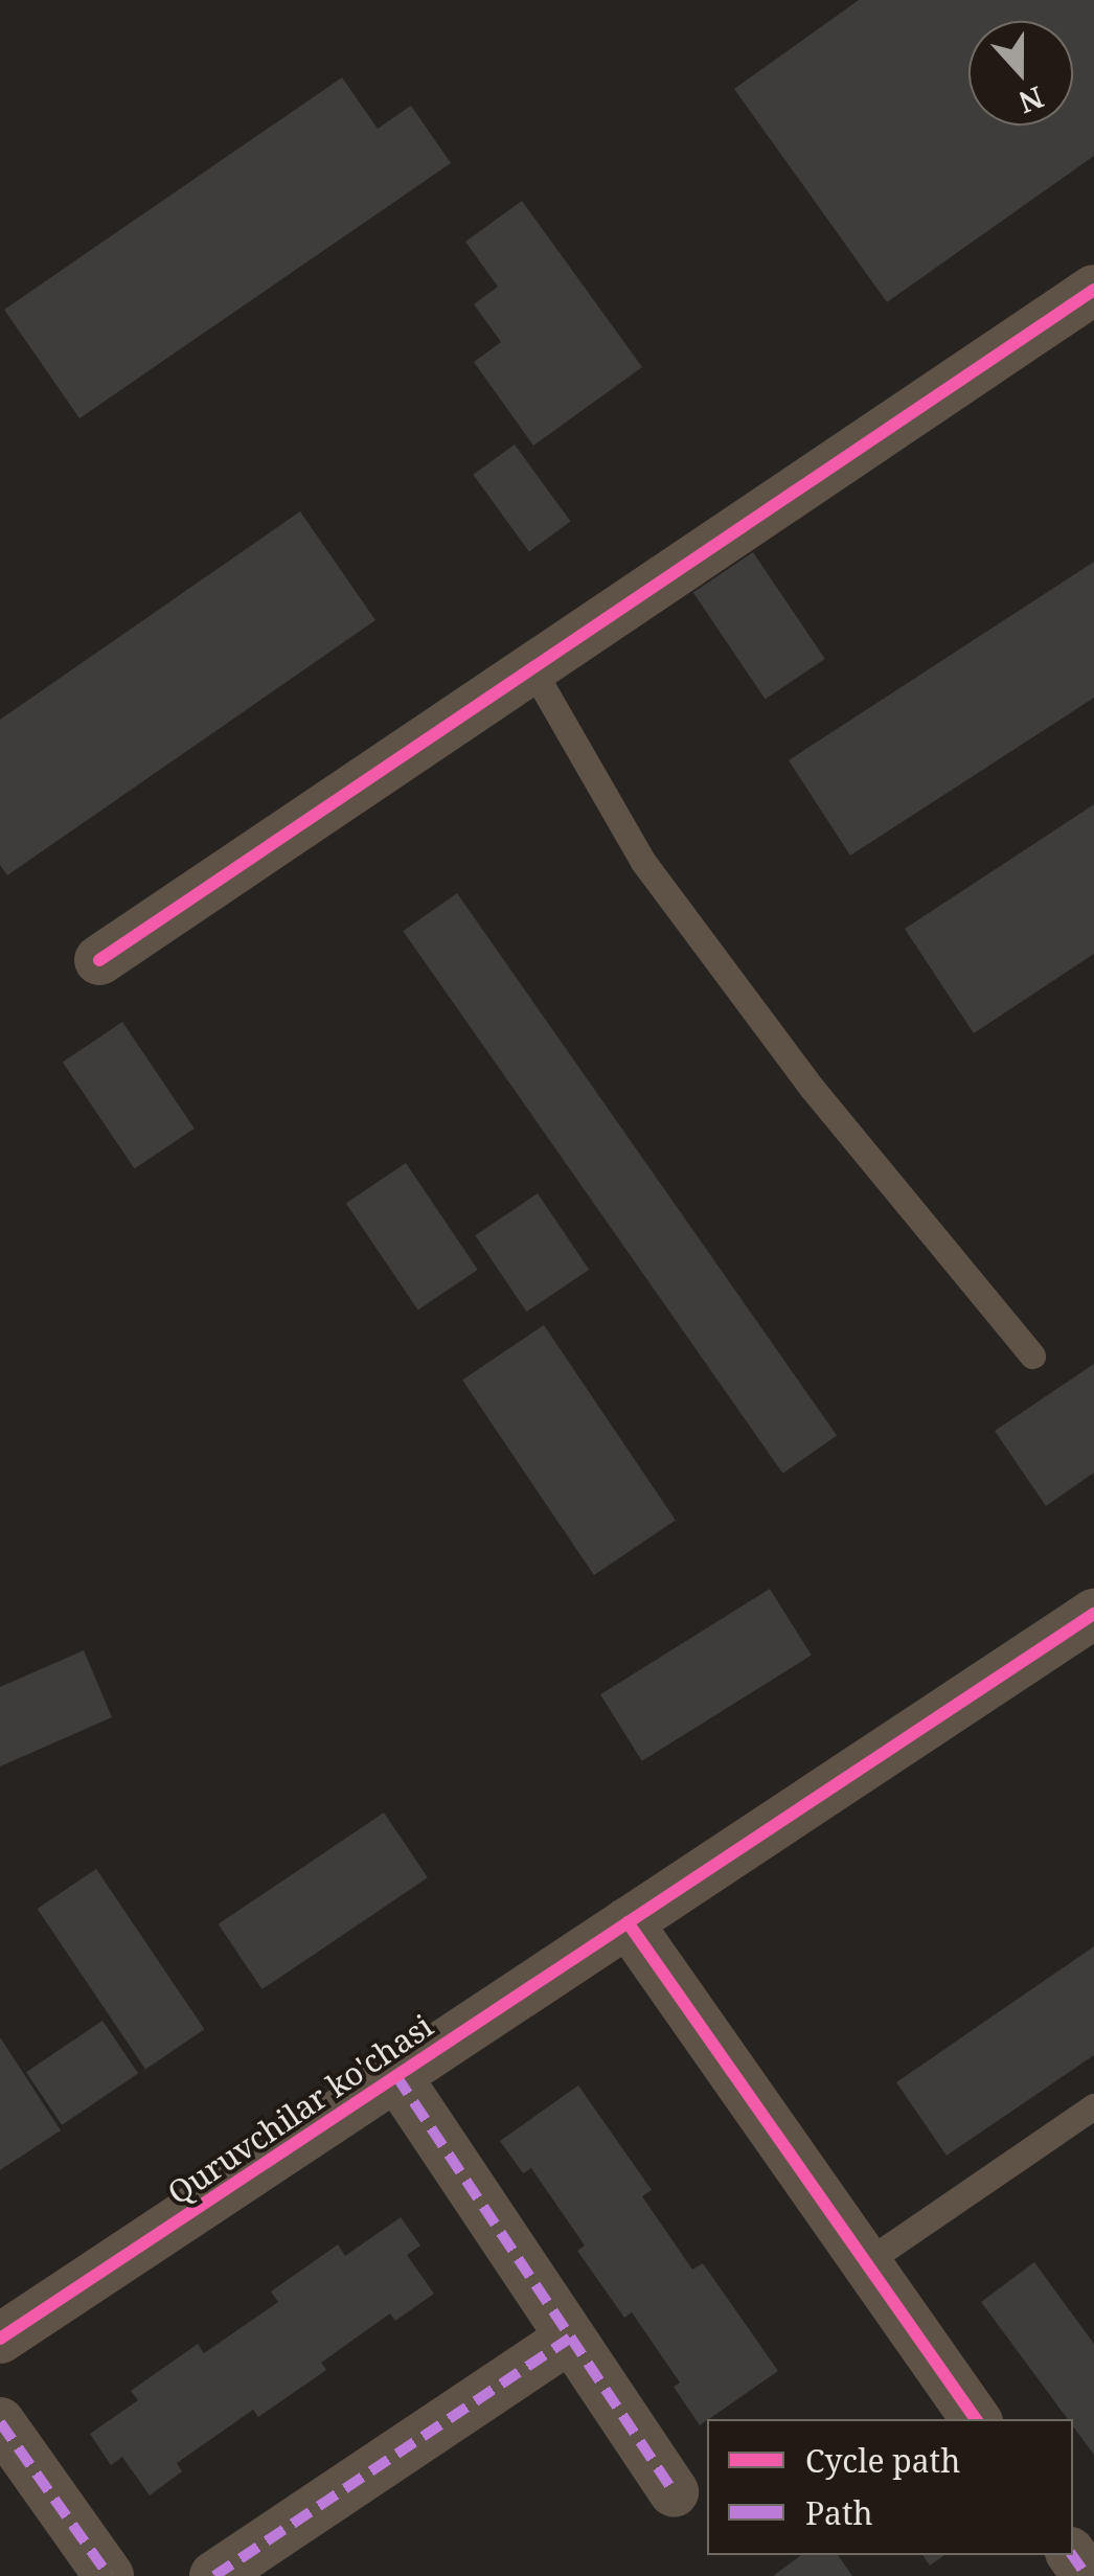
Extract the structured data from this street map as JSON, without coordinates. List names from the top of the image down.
{
  "streets": {
    "street": ["Quruvchilar ko'chasi"]
  },
  "legend": ["Cycle path", "Path"],
  "north": "bottom"
}
